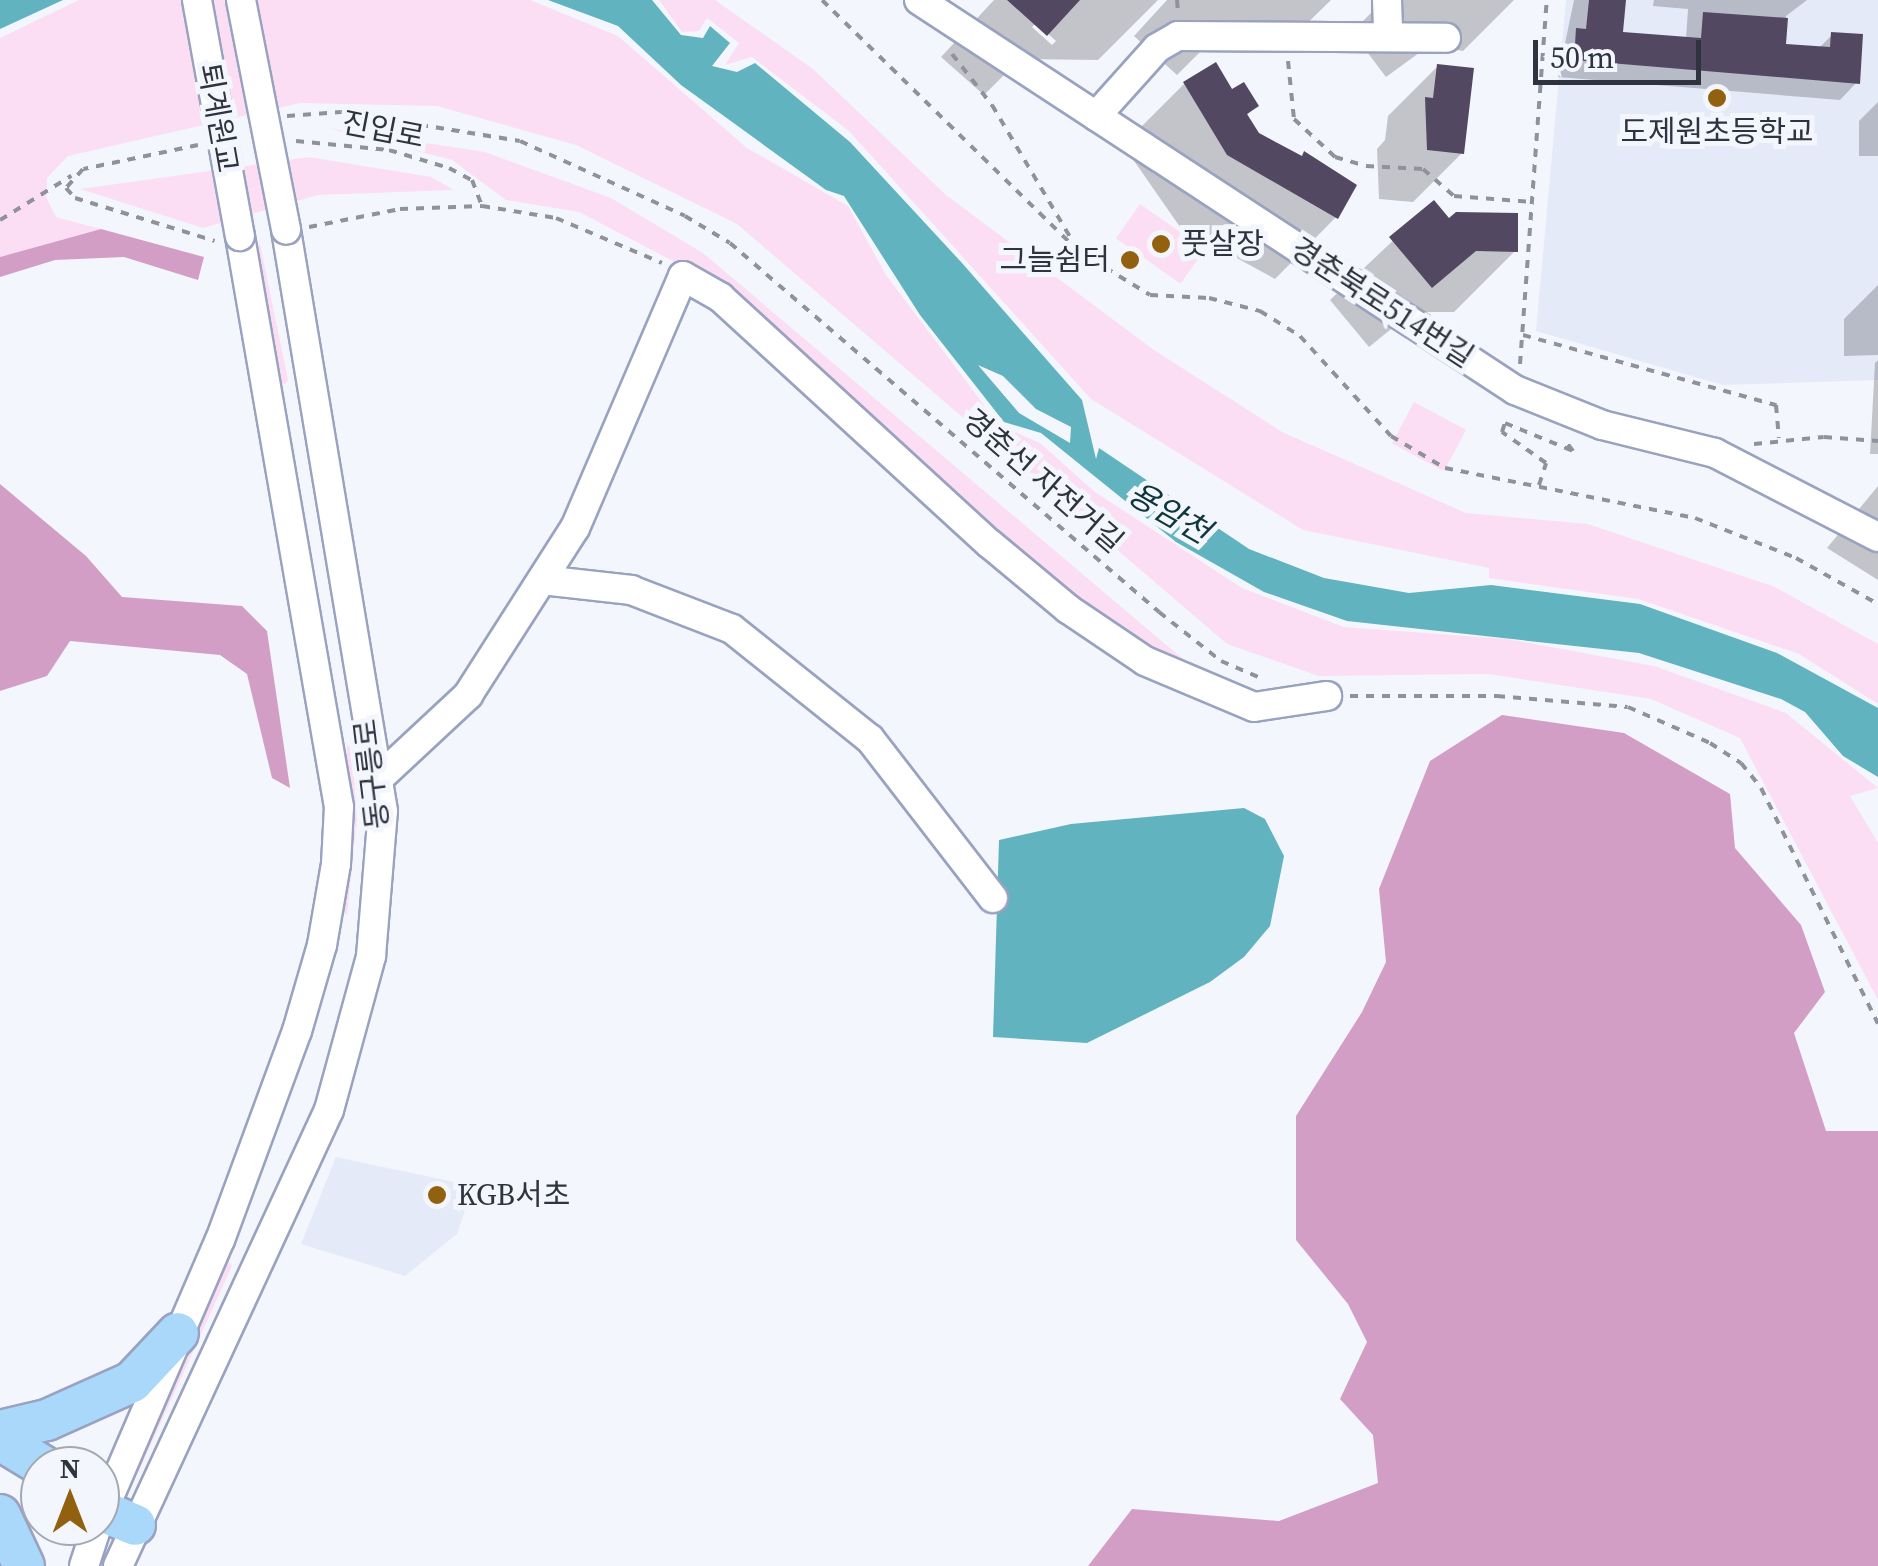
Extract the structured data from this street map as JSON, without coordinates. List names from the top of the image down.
{
  "streets": {
    "street": ["퇴계원교", "경춘북로514번길", "동구릉로"],
    "path": ["진입로", "경춘선 자전거길"]
  },
  "crossings": [
    ["퇴계원교", "동구릉로"]
  ],
  "water": ["용암천"],
  "places": [
    "도제원초등학교",
    "풋살장",
    "그늘쉼터",
    "KGB서초"
  ],
  "scale_bar": "50 m",
  "north": "top"
}
